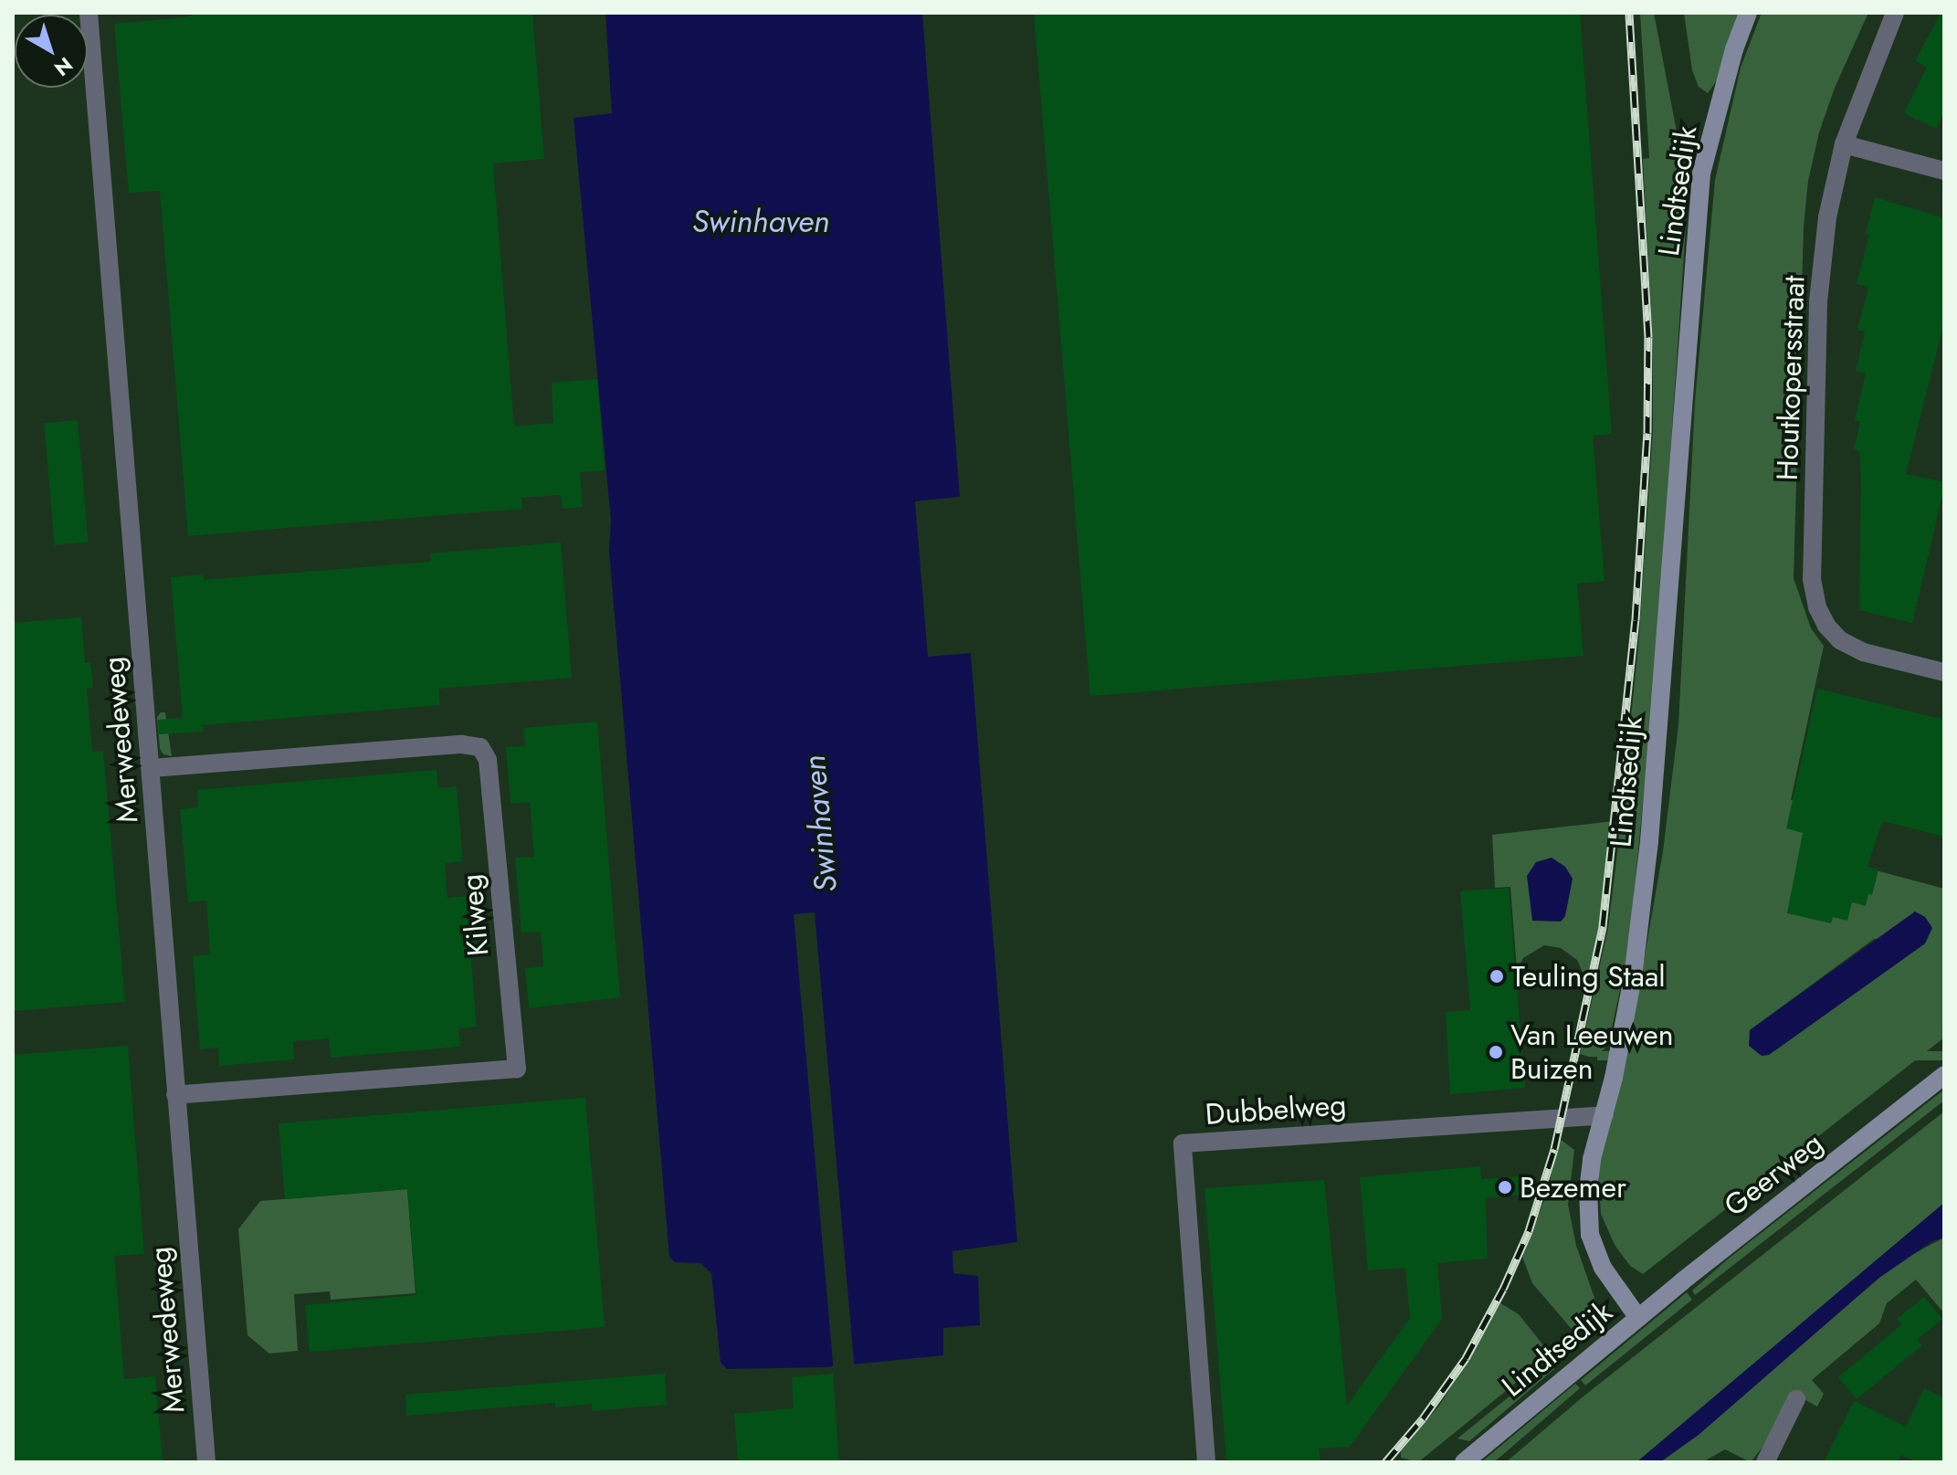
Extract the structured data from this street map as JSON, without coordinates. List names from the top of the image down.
{
  "streets": {
    "street": [
      "Lindtsedijk",
      "Houtkopersstraat",
      "Merwedeweg",
      "Kilweg",
      "Dubbelweg",
      "Geerweg"
    ]
  },
  "crossings": [
    ["Lindtsedijk", "Dubbelweg"],
    ["Lindtsedijk", "Geerweg"],
    ["Merwedeweg", "Kilweg"]
  ],
  "water": ["Swinhaven"],
  "places": ["Teuling Staal", "Van Leeuwen Buizen", "Bezemer"],
  "north": "bottom right"
}
